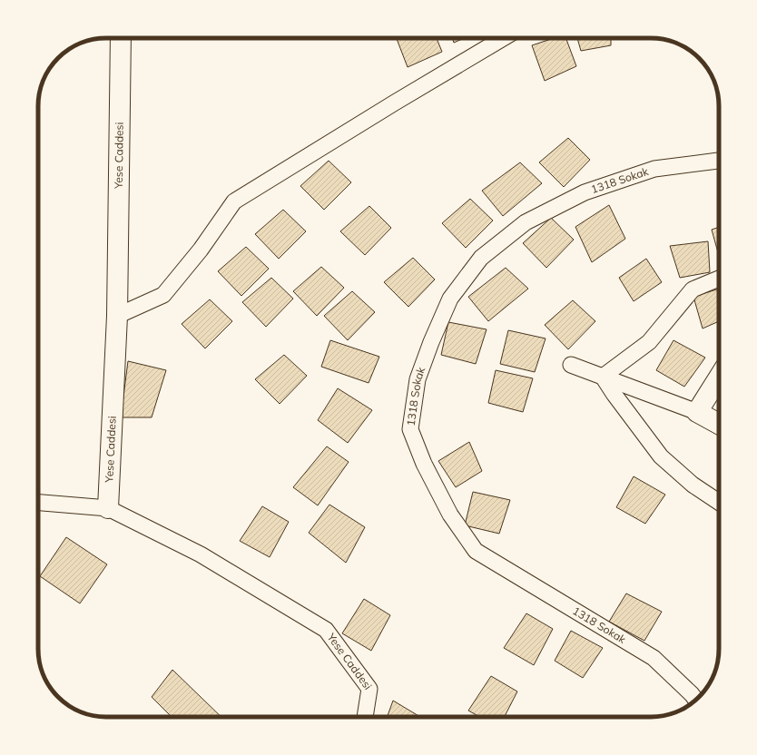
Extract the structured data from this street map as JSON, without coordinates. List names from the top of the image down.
{
  "streets": {
    "street": ["Yese Caddesi", "1318 Sokak"]
  }
}
